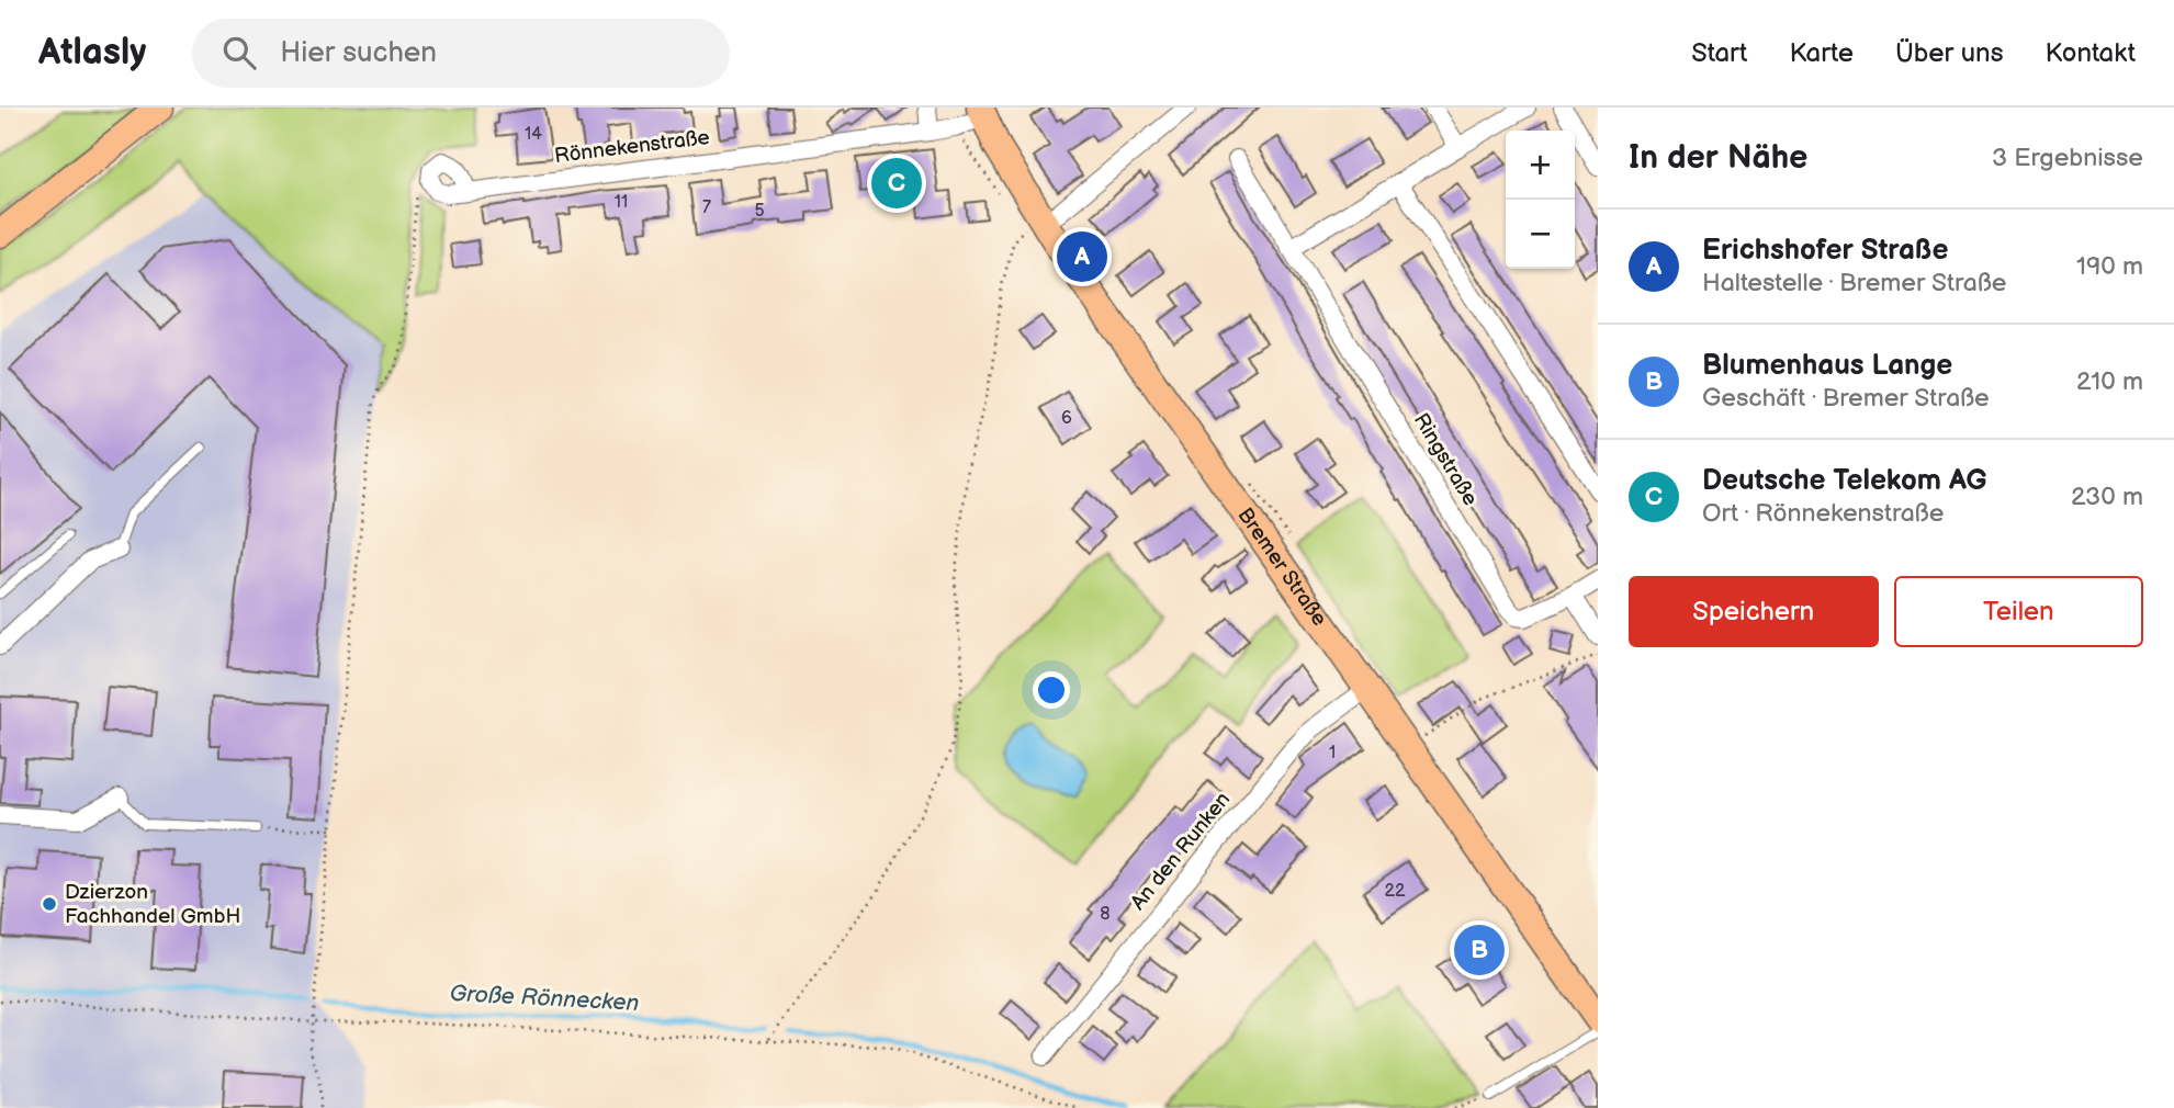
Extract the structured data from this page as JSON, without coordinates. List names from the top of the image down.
{
  "streets": {
    "main road": ["Bremer Straße"],
    "street": ["Rönnekenstraße", "Ringstraße", "An den Runken"]
  },
  "crossings": [
    ["Rönnekenstraße", "Bremer Straße"],
    ["Bremer Straße", "An den Runken"]
  ],
  "water": ["Große Rönnecken"],
  "places": ["Dzierzon Fachhandel GmbH"],
  "house_numbers": [
    "14",
    "11",
    "7",
    "5",
    "6",
    "1",
    "22",
    "8"
  ],
  "page": {
    "header": "Atlasly",
    "search": "Hier suchen",
    "nav": [
      "Start",
      "Karte",
      "Über uns",
      "Kontakt"
    ],
    "heading": ["In der Nähe", "3 Ergebnisse"],
    "map_buttons": ["+", "−"],
    "pins": ["C", "A", "B"],
    "list": [
      {
        "mark": "A",
        "name": "Erichshofer Straße",
        "note": "Haltestelle · Bremer Straße",
        "value": "190 m"
      },
      {
        "mark": "B",
        "name": "Blumenhaus Lange",
        "note": "Geschäft · Bremer Straße",
        "value": "210 m"
      },
      {
        "mark": "C",
        "name": "Deutsche Telekom AG",
        "note": "Ort · Rönnekenstraße",
        "value": "230 m"
      }
    ],
    "buttons": ["Speichern", "Teilen"]
  }
}
